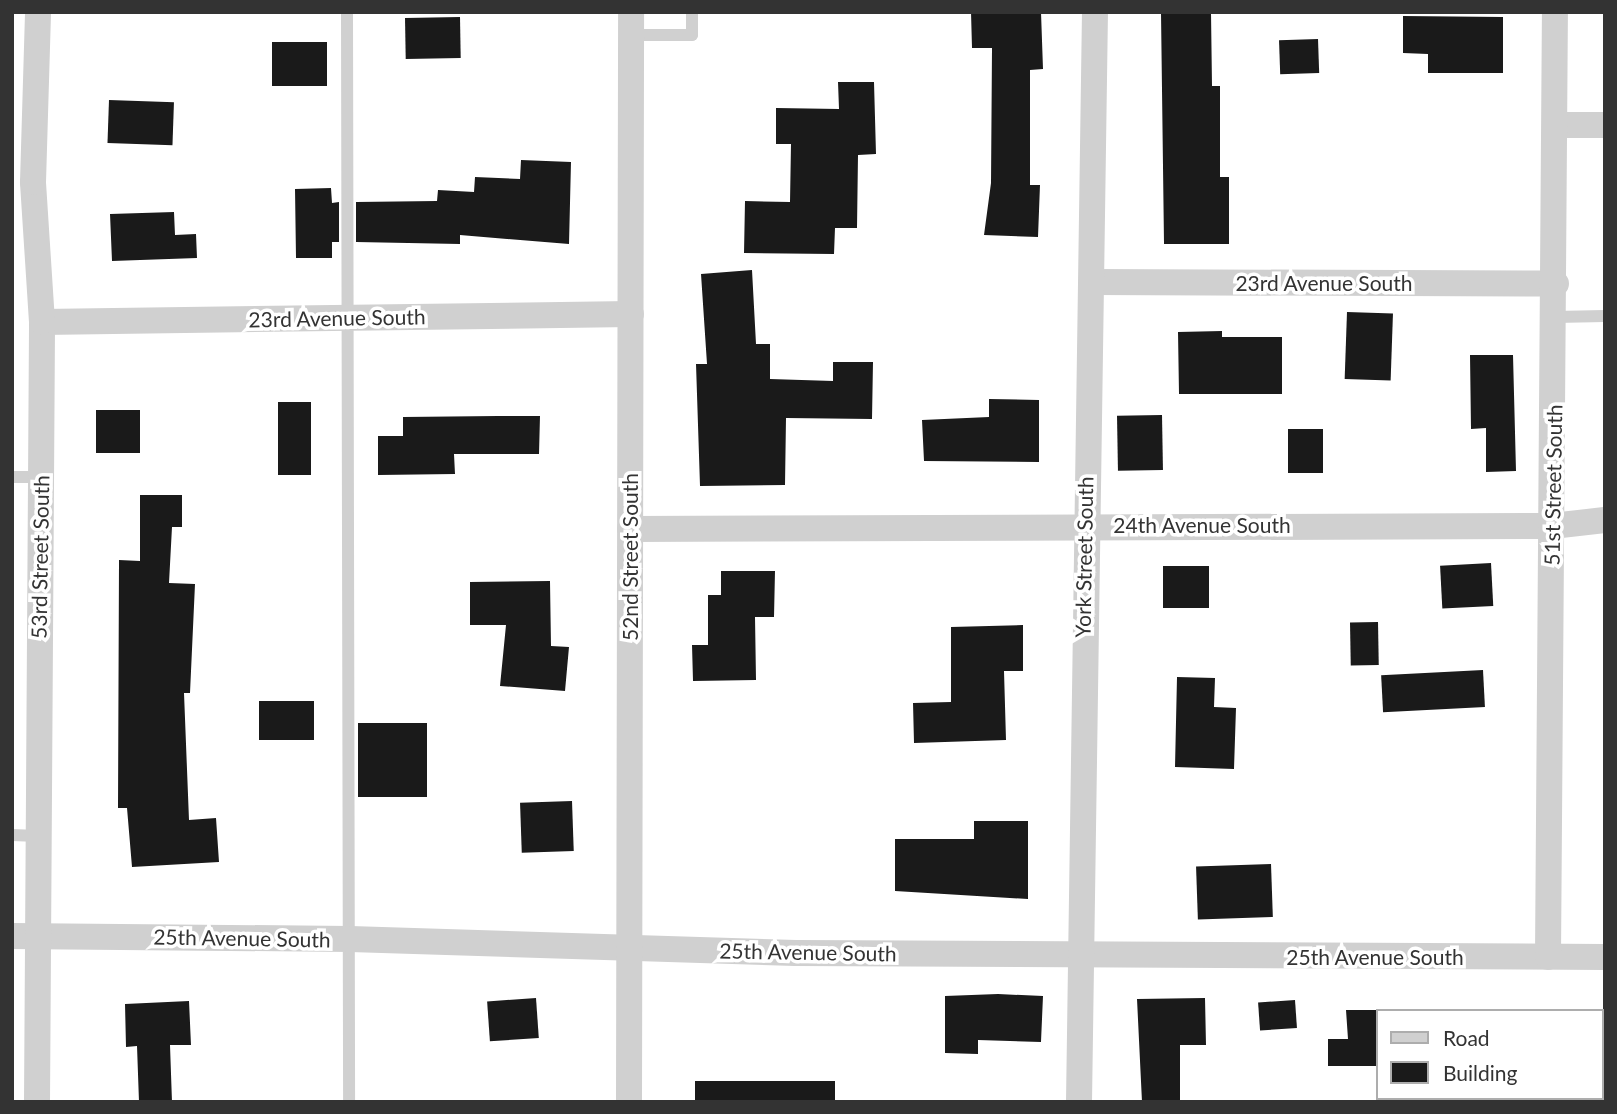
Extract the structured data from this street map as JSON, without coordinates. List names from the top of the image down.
{
  "streets": {
    "street": [
      "23rd Avenue South",
      "51st Street South",
      "24th Avenue South",
      "53rd Street South",
      "52nd Street South",
      "York Street South",
      "25th Avenue South"
    ]
  },
  "crossings": [
    ["23rd Avenue South", "51st Street South"],
    ["23rd Avenue South", "53rd Street South"],
    ["23rd Avenue South", "52nd Street South"],
    ["23rd Avenue South", "York Street South"],
    ["51st Street South", "24th Avenue South"],
    ["51st Street South", "25th Avenue South"],
    ["24th Avenue South", "52nd Street South"],
    ["24th Avenue South", "York Street South"],
    ["53rd Street South", "25th Avenue South"],
    ["52nd Street South", "25th Avenue South"],
    ["York Street South", "25th Avenue South"]
  ],
  "legend": ["Road", "Building"]
}
